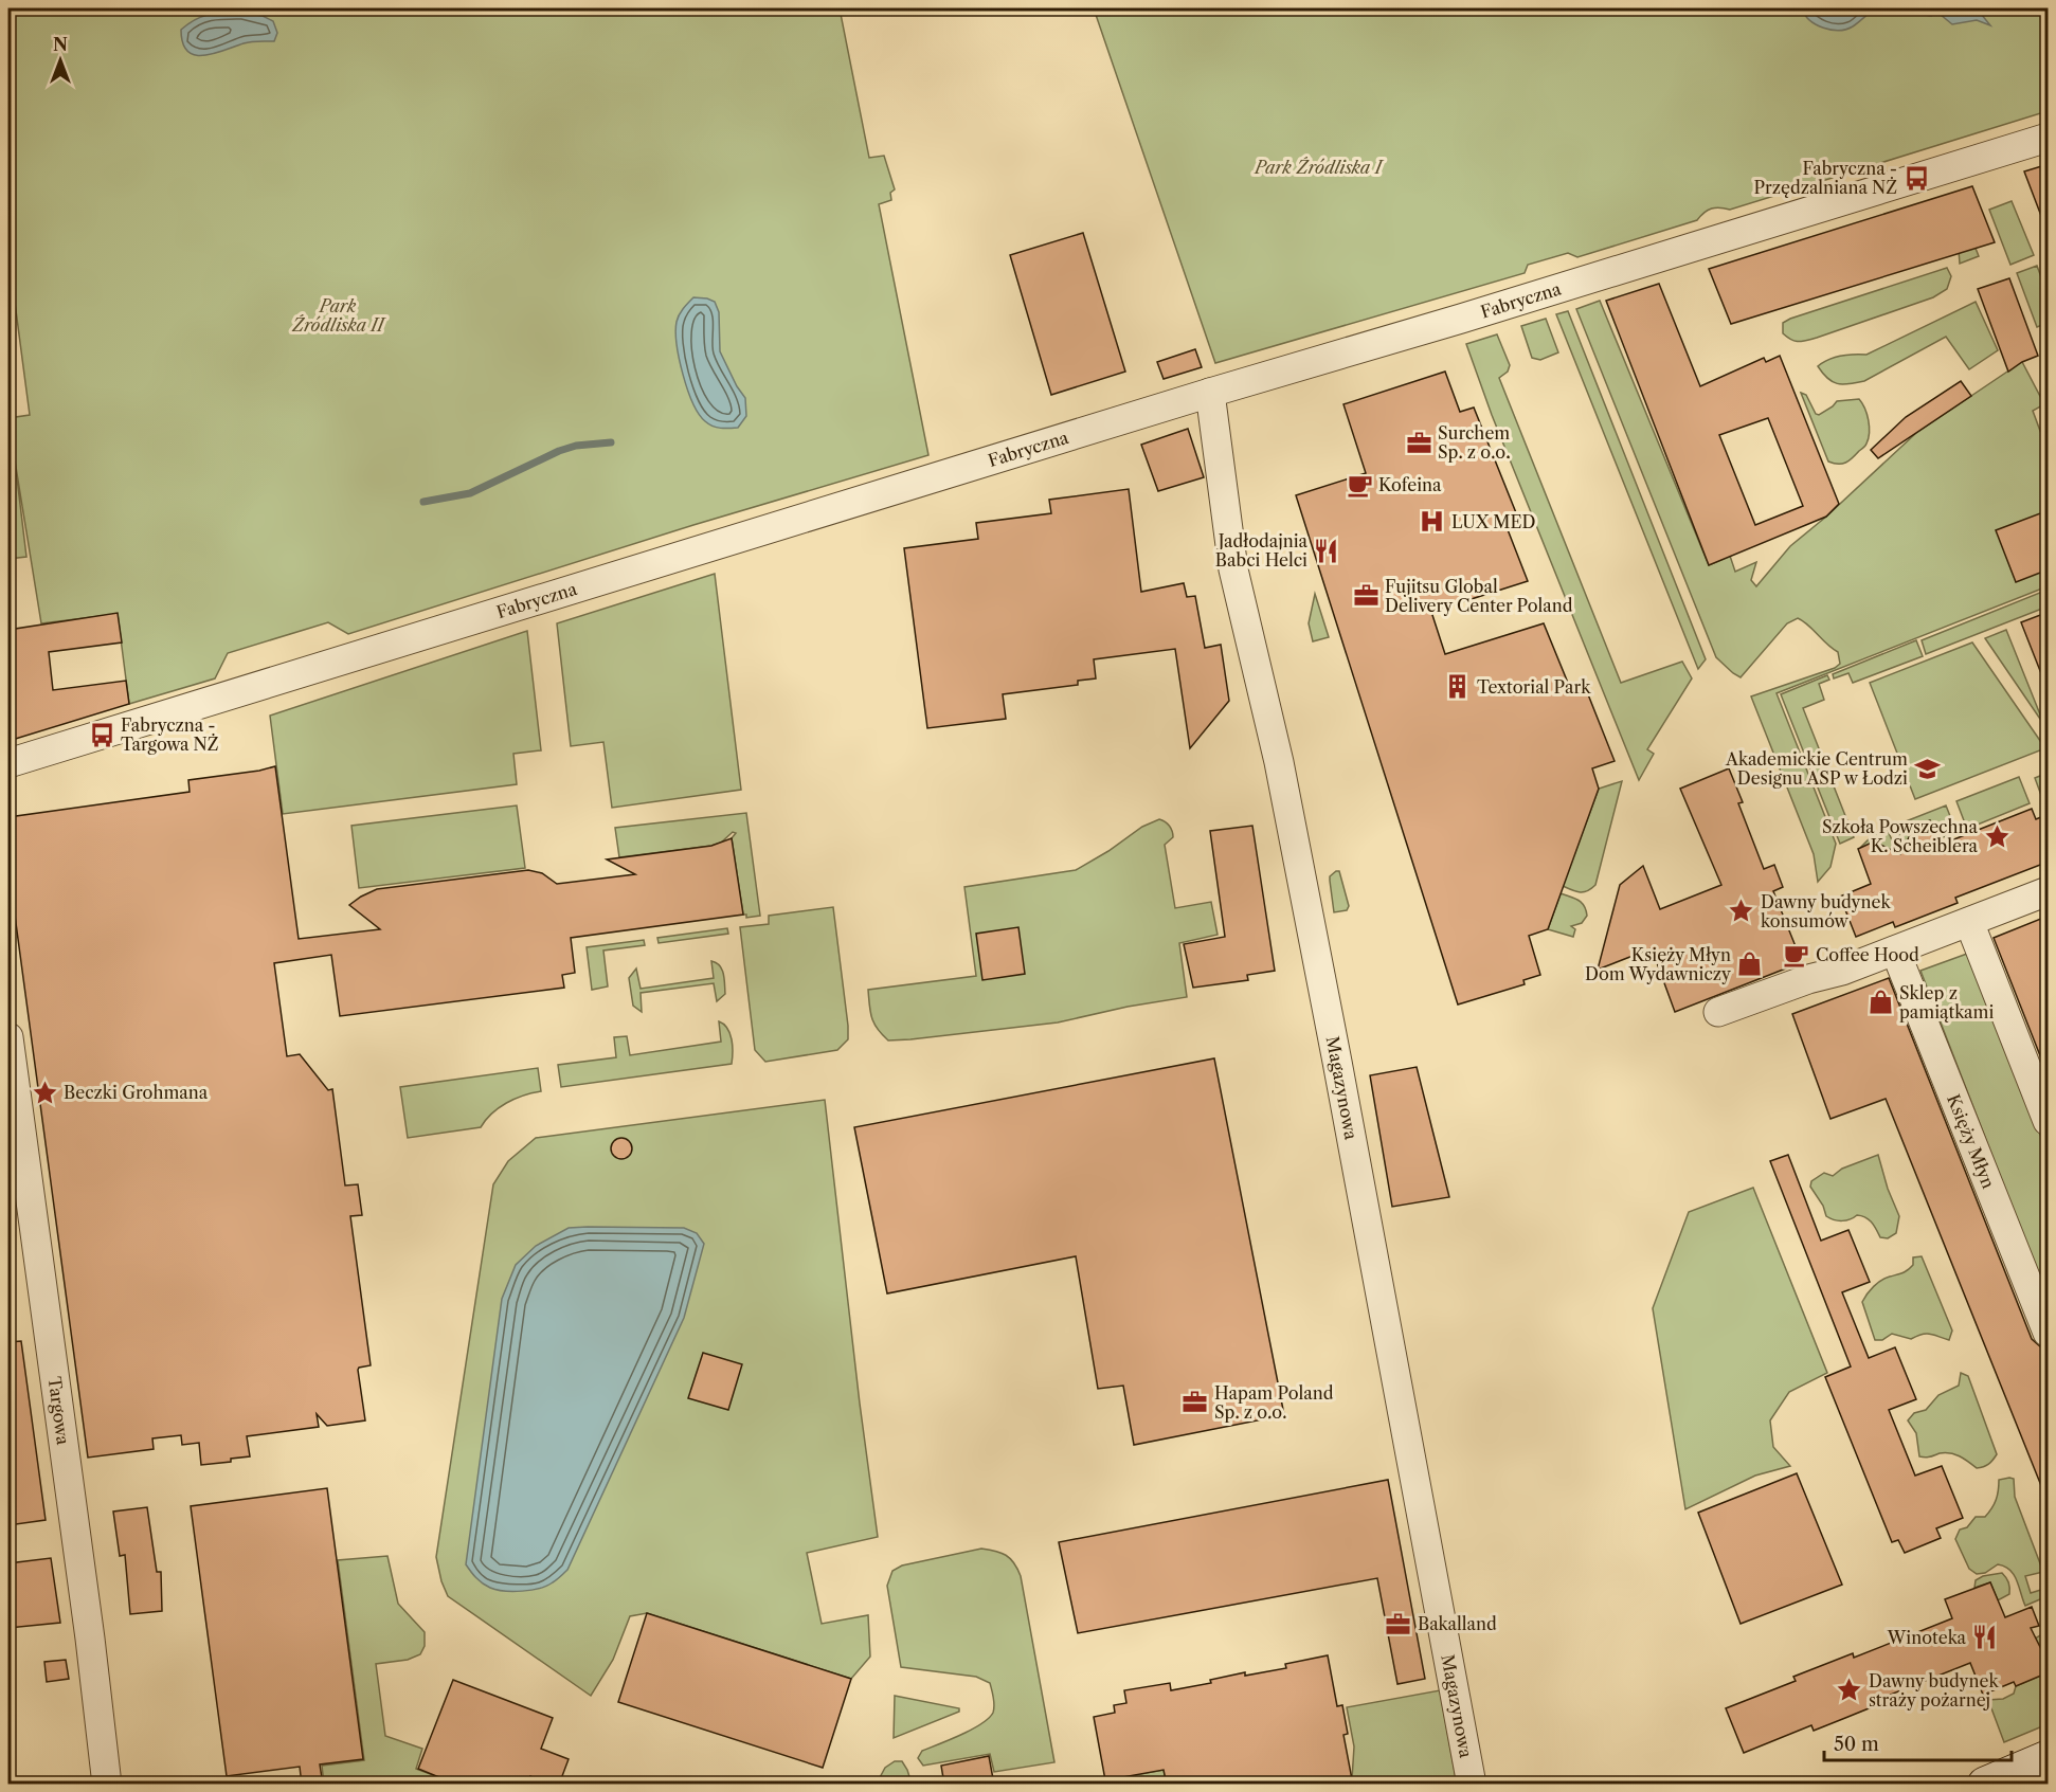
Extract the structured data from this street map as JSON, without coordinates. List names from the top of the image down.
{
  "streets": {
    "street": [
      "Fabryczna",
      "Magazynowa",
      "Księży Młyn",
      "Targowa"
    ]
  },
  "crossings": [
    ["Fabryczna", "Magazynowa"]
  ],
  "parks": ["Park Źródliska I", "Park Źródliska II"],
  "places": {
    "bus stop": ["Fabryczna - Przędzalniana NŻ", "Fabryczna - Targowa NŻ"],
    "office": [
      "Surchem Sp. z o.o.",
      "Fujitsu Global Delivery Center Poland",
      "Hapam Poland Sp. z o.o.",
      "Bakalland"
    ],
    "cafe": ["Kofeina", "Coffee Hood"],
    "hospital": ["LUX MED"],
    "restaurant": ["Jadłodajnia Babci Helci", "Winoteka"],
    "building": ["Textorial Park"],
    "school or university": ["Akademickie Centrum Designu ASP w Łodzi"],
    "place": [
      "Szkoła Powszechna K. Scheiblera",
      "Dawny budynek konsumów",
      "Beczki Grohmana",
      "Dawny budynek straży pożarnej"
    ],
    "shop": ["Księży Młyn Dom Wydawniczy", "Sklep z pamiątkami"]
  },
  "scale_bar": "50 m",
  "north": "top"
}
